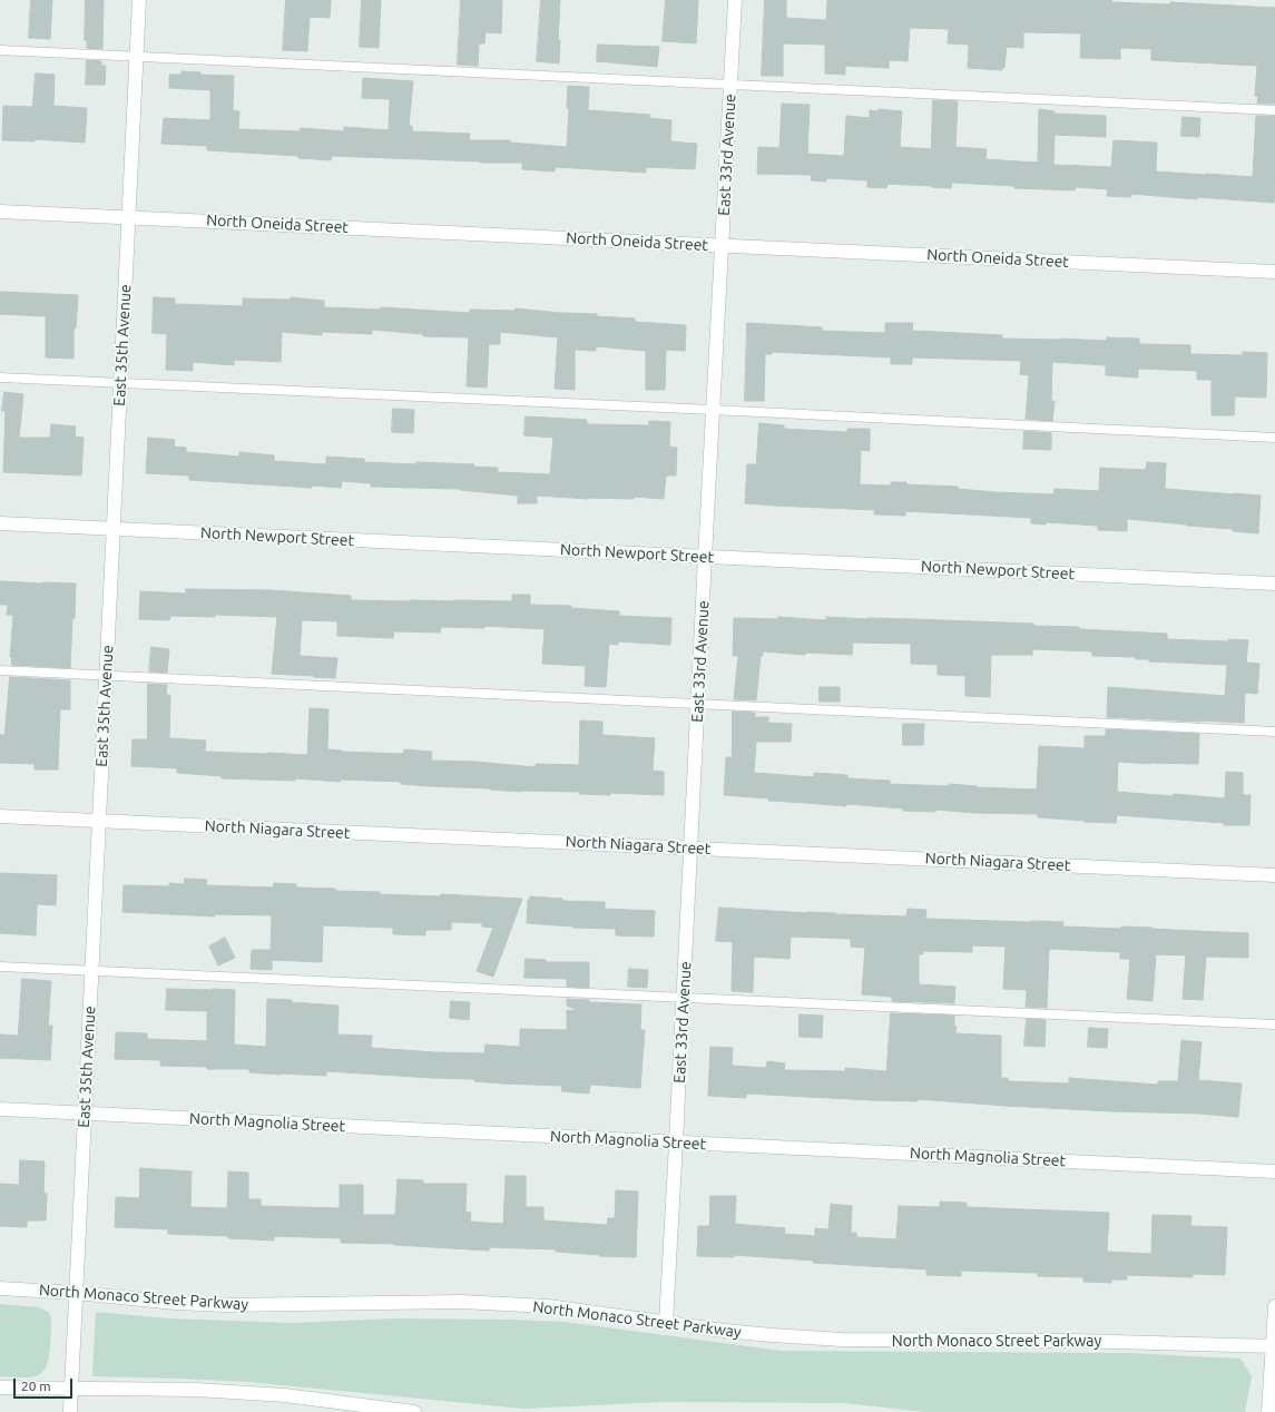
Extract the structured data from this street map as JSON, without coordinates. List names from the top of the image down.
{
  "streets": {
    "street": [
      "East 33rd Avenue",
      "North Oneida Street",
      "East 35th Avenue",
      "North Newport Street",
      "North Niagara Street",
      "North Magnolia Street",
      "North Monaco Street Parkway"
    ]
  },
  "crossings": [
    ["East 33rd Avenue", "North Oneida Street"],
    ["East 33rd Avenue", "North Newport Street"],
    ["East 33rd Avenue", "North Niagara Street"],
    ["East 33rd Avenue", "North Magnolia Street"],
    ["East 33rd Avenue", "North Monaco Street Parkway"],
    ["North Oneida Street", "East 35th Avenue"],
    ["East 35th Avenue", "North Newport Street"],
    ["East 35th Avenue", "North Niagara Street"],
    ["East 35th Avenue", "North Magnolia Street"],
    ["East 35th Avenue", "North Monaco Street Parkway"]
  ],
  "scale_bar": "20 m"
}
